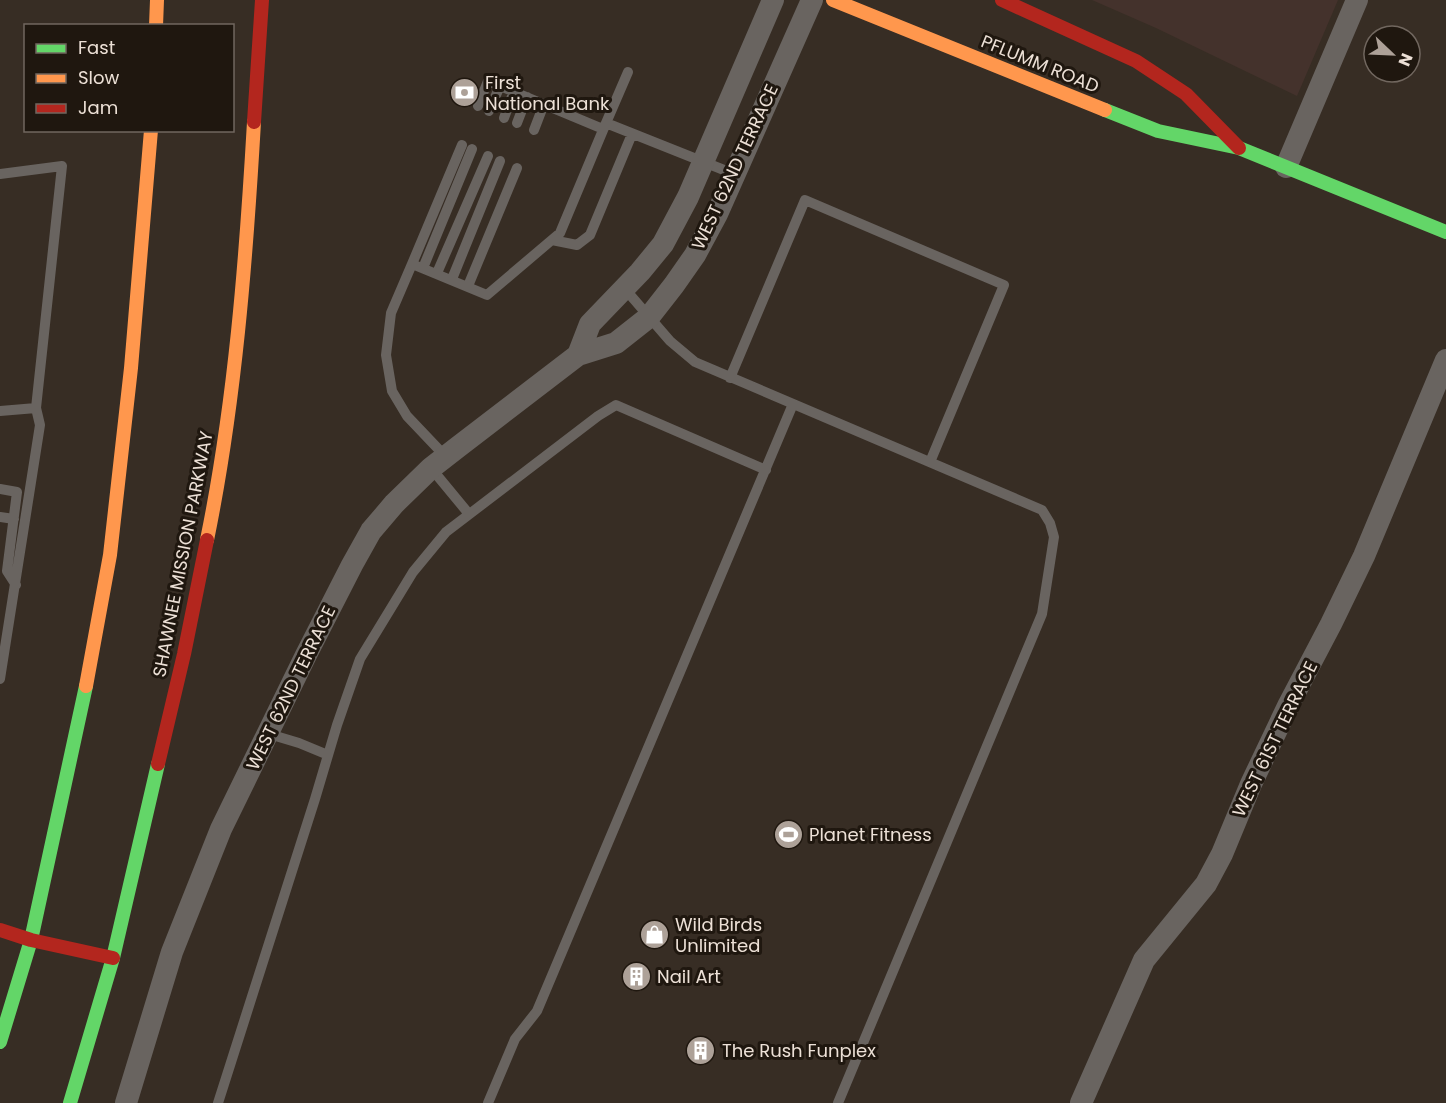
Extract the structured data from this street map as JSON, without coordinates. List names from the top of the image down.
{
  "streets": {
    "main road": ["PFLUMM ROAD", "SHAWNEE MISSION PARKWAY"],
    "street": ["WEST 62ND TERRACE", "WEST 61ST TERRACE"]
  },
  "places": {
    "bank": ["First National Bank"],
    "sports": ["Planet Fitness"],
    "shop": ["Wild Birds Unlimited"],
    "building": ["Nail Art", "The Rush Funplex"]
  },
  "legend": ["Fast", "Slow", "Jam"],
  "north": "bottom right"
}
